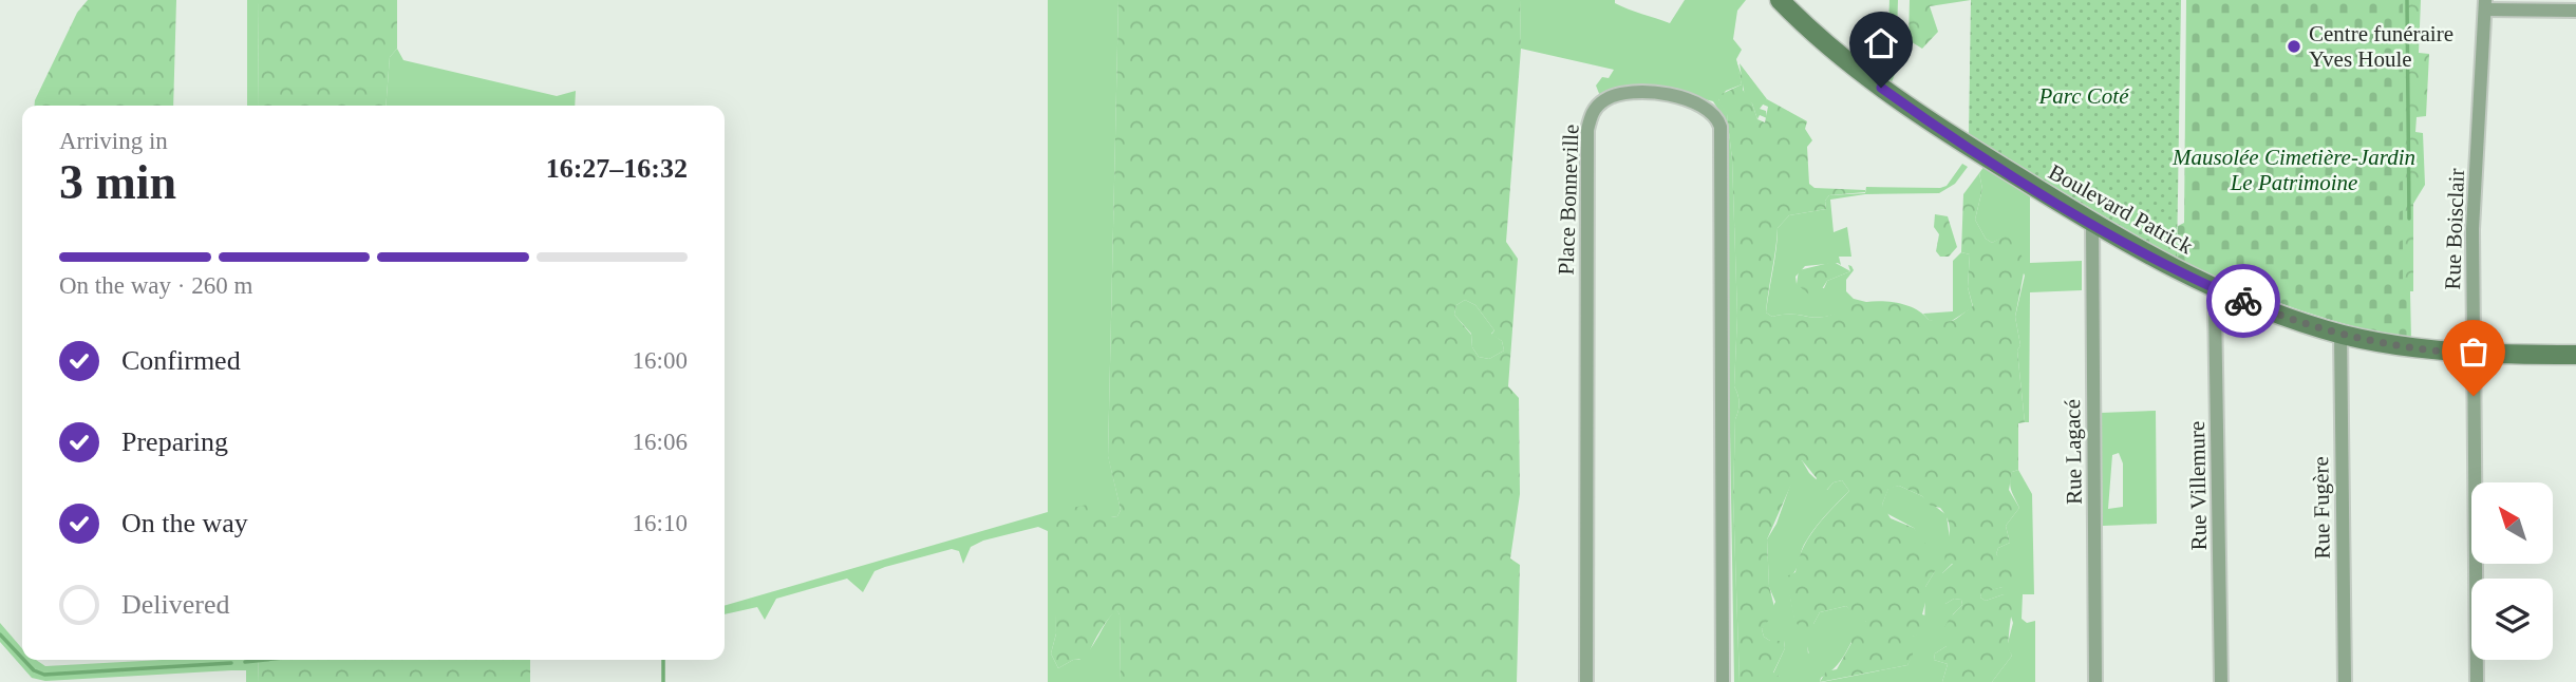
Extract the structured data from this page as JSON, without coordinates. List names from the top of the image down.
{
  "streets": {
    "street": [
      "Place Bonneville",
      "Boulevard Patrick",
      "Rue Boisclair",
      "Rue Lagacé",
      "Rue Villemure",
      "Rue Fugère"
    ]
  },
  "crossings": [
    ["Boulevard Patrick", "Rue Boisclair"],
    ["Boulevard Patrick", "Rue Lagacé"],
    ["Boulevard Patrick", "Rue Villemure"],
    ["Boulevard Patrick", "Rue Fugère"]
  ],
  "parks": ["Parc Coté", "Mausolée Cimetière-Jardin Le Patrimoine"],
  "places": ["Centre funéraire Yves Houle"],
  "north": "top left",
  "page": {
    "heading": ["3 min", "Arriving in", "16:27–16:32"],
    "bar": "On the way · 260 m",
    "list": [
      ["Confirmed", "16:00"],
      ["Preparing", "16:06"],
      ["On the way", "16:10"],
      "Delivered"
    ]
  }
}
